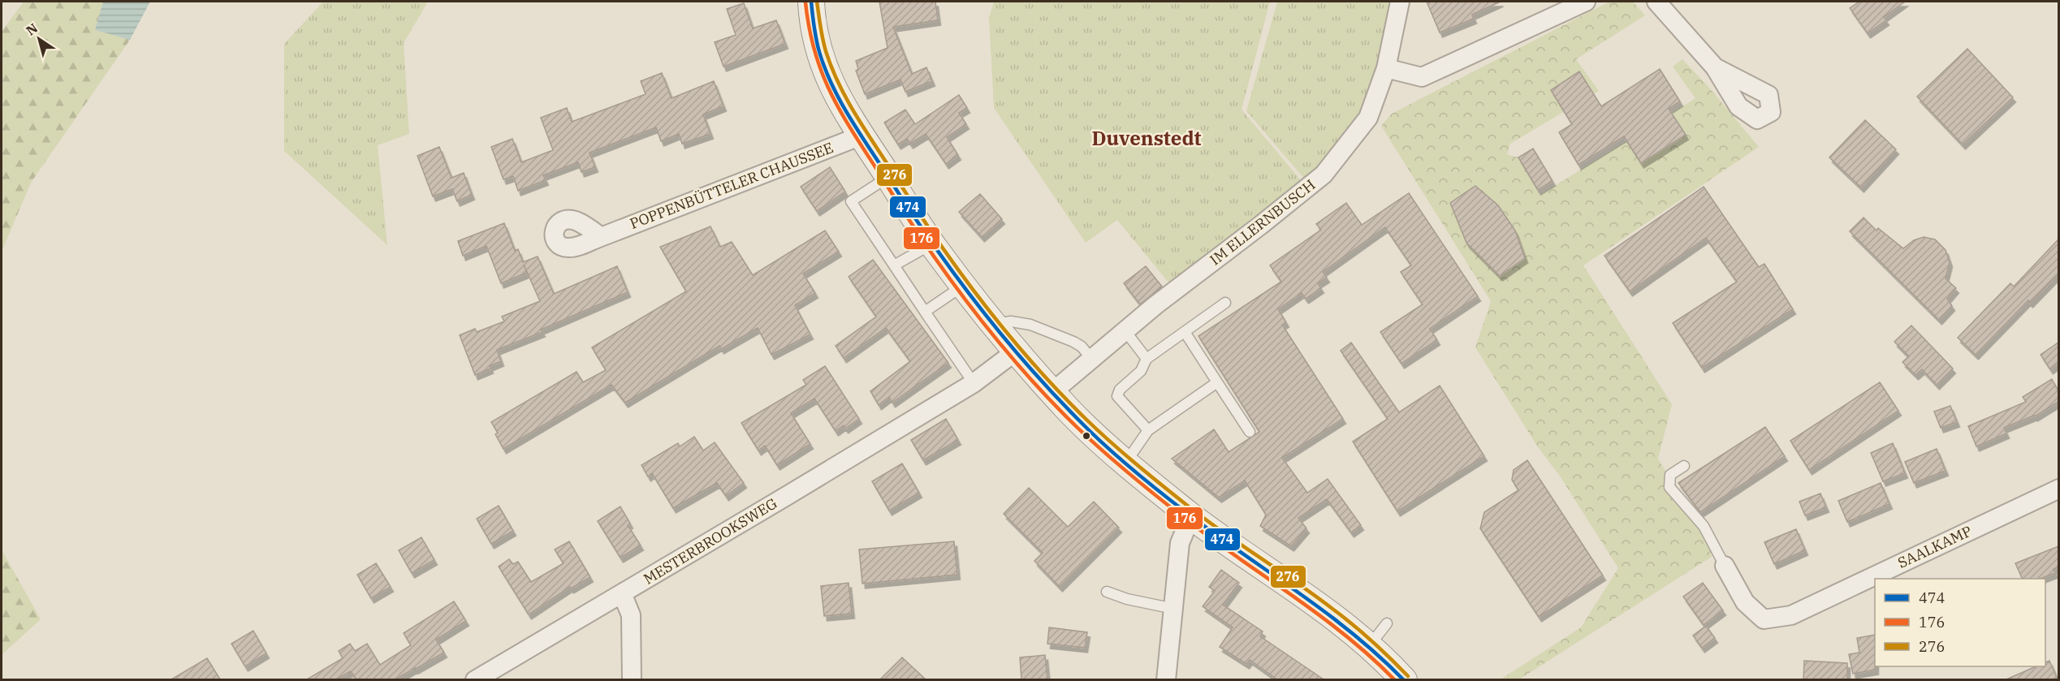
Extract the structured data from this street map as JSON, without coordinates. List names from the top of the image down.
{
  "streets": {
    "street": [
      "POPPENBÜTTELER CHAUSSEE",
      "IM ELLERNBUSCH",
      "MESTERBROOKSWEG",
      "SAALKAMP"
    ]
  },
  "districts": ["Duvenstedt"],
  "lines": ["transit line 474", "transit line 276", "transit line 176"],
  "legend": ["474", "176", "276"],
  "north": "top left"
}
